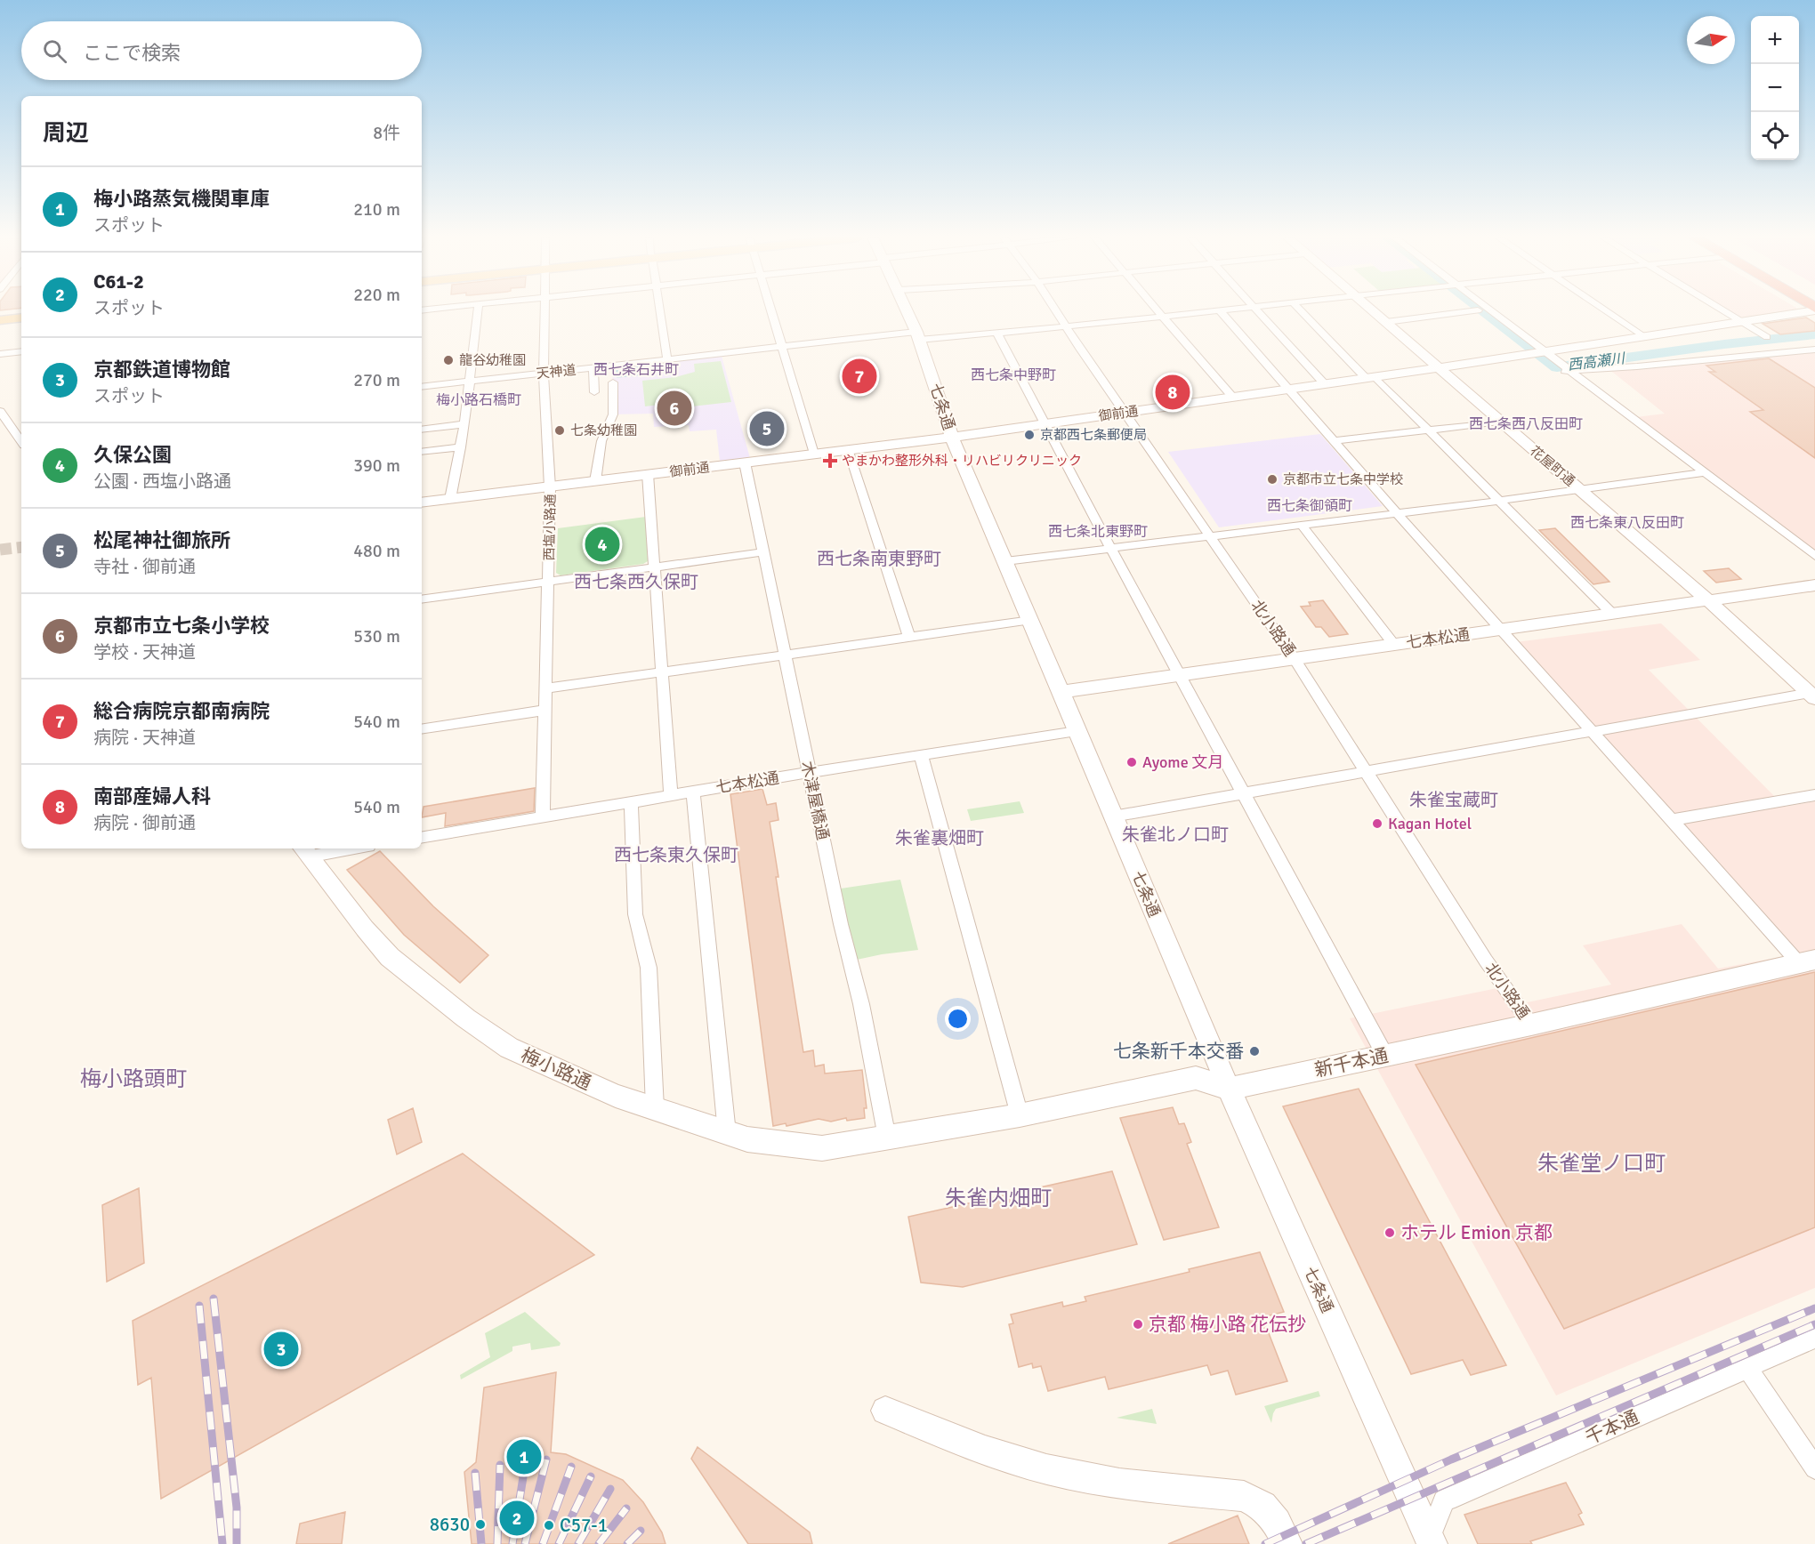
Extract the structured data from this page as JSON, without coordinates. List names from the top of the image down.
{
  "streets": {
    "street": [
      "天神道",
      "七条通",
      "御前通",
      "花屋町通",
      "西塩小路通",
      "北小路通",
      "七本松通",
      "木津屋橋通",
      "新千本通",
      "梅小路通",
      "千本通"
    ]
  },
  "crossings": [
    ["天神道", "七条通"],
    ["天神道", "西塩小路通"],
    ["天神道", "北小路通"],
    ["七条通", "御前通"],
    ["七条通", "七本松通"],
    ["七条通", "新千本通"],
    ["七条通", "千本通"],
    ["御前通", "花屋町通"],
    ["御前通", "西塩小路通"],
    ["御前通", "北小路通"],
    ["御前通", "木津屋橋通"],
    ["花屋町通", "七本松通"],
    ["西塩小路通", "七本松通"],
    ["北小路通", "七本松通"],
    ["北小路通", "新千本通"],
    ["七本松通", "木津屋橋通"],
    ["木津屋橋通", "新千本通"],
    ["木津屋橋通", "梅小路通"],
    ["新千本通", "梅小路通"]
  ],
  "districts": [
    "西七条石井町",
    "西七条中野町",
    "梅小路石橋町",
    "西七条西八反田町",
    "西七条御領町",
    "西七条東八反田町",
    "西七条北東野町",
    "西七条南東野町",
    "西七条西久保町",
    "朱雀宝蔵町",
    "朱雀北ノ口町",
    "朱雀裏畑町",
    "西七条東久保町",
    "梅小路頭町",
    "朱雀堂ノ口町",
    "朱雀内畑町"
  ],
  "water": ["西高瀬川"],
  "places": {
    "other": [
      "龍谷幼稚園",
      "七条幼稚園",
      "京都西七条郵便局",
      "京都市立七条中学校",
      "Ayome 文月",
      "Kagan Hotel",
      "七条新千本交番",
      "ホテル Emion 京都",
      "京都 梅小路 花伝抄",
      "8630",
      "C57-1"
    ],
    "health": ["やまかわ整形外科・リハビリクリニック"]
  },
  "north": "right",
  "page": {
    "map_buttons": ["+", "−"],
    "search": "ここで検索",
    "heading": ["周辺", "8件"],
    "list": [
      {
        "mark": "1",
        "name": "梅小路蒸気機関車庫",
        "note": "スポット",
        "value": "210 m"
      },
      {
        "mark": "2",
        "name": "C61-2",
        "note": "スポット",
        "value": "220 m"
      },
      {
        "mark": "3",
        "name": "京都鉄道博物館",
        "note": "スポット",
        "value": "270 m"
      },
      {
        "mark": "4",
        "name": "久保公園",
        "note": "公園 · 西塩小路通",
        "value": "390 m"
      },
      {
        "mark": "5",
        "name": "松尾神社御旅所",
        "note": "寺社 · 御前通",
        "value": "480 m"
      },
      {
        "mark": "6",
        "name": "京都市立七条小学校",
        "note": "学校 · 天神道",
        "value": "530 m"
      },
      {
        "mark": "7",
        "name": "総合病院京都南病院",
        "note": "病院 · 天神道",
        "value": "540 m"
      },
      {
        "mark": "8",
        "name": "南部産婦人科",
        "note": "病院 · 御前通",
        "value": "540 m"
      }
    ],
    "pins": [
      "7",
      "8",
      "6",
      "5",
      "4",
      "3",
      "1",
      "2"
    ]
  }
}
